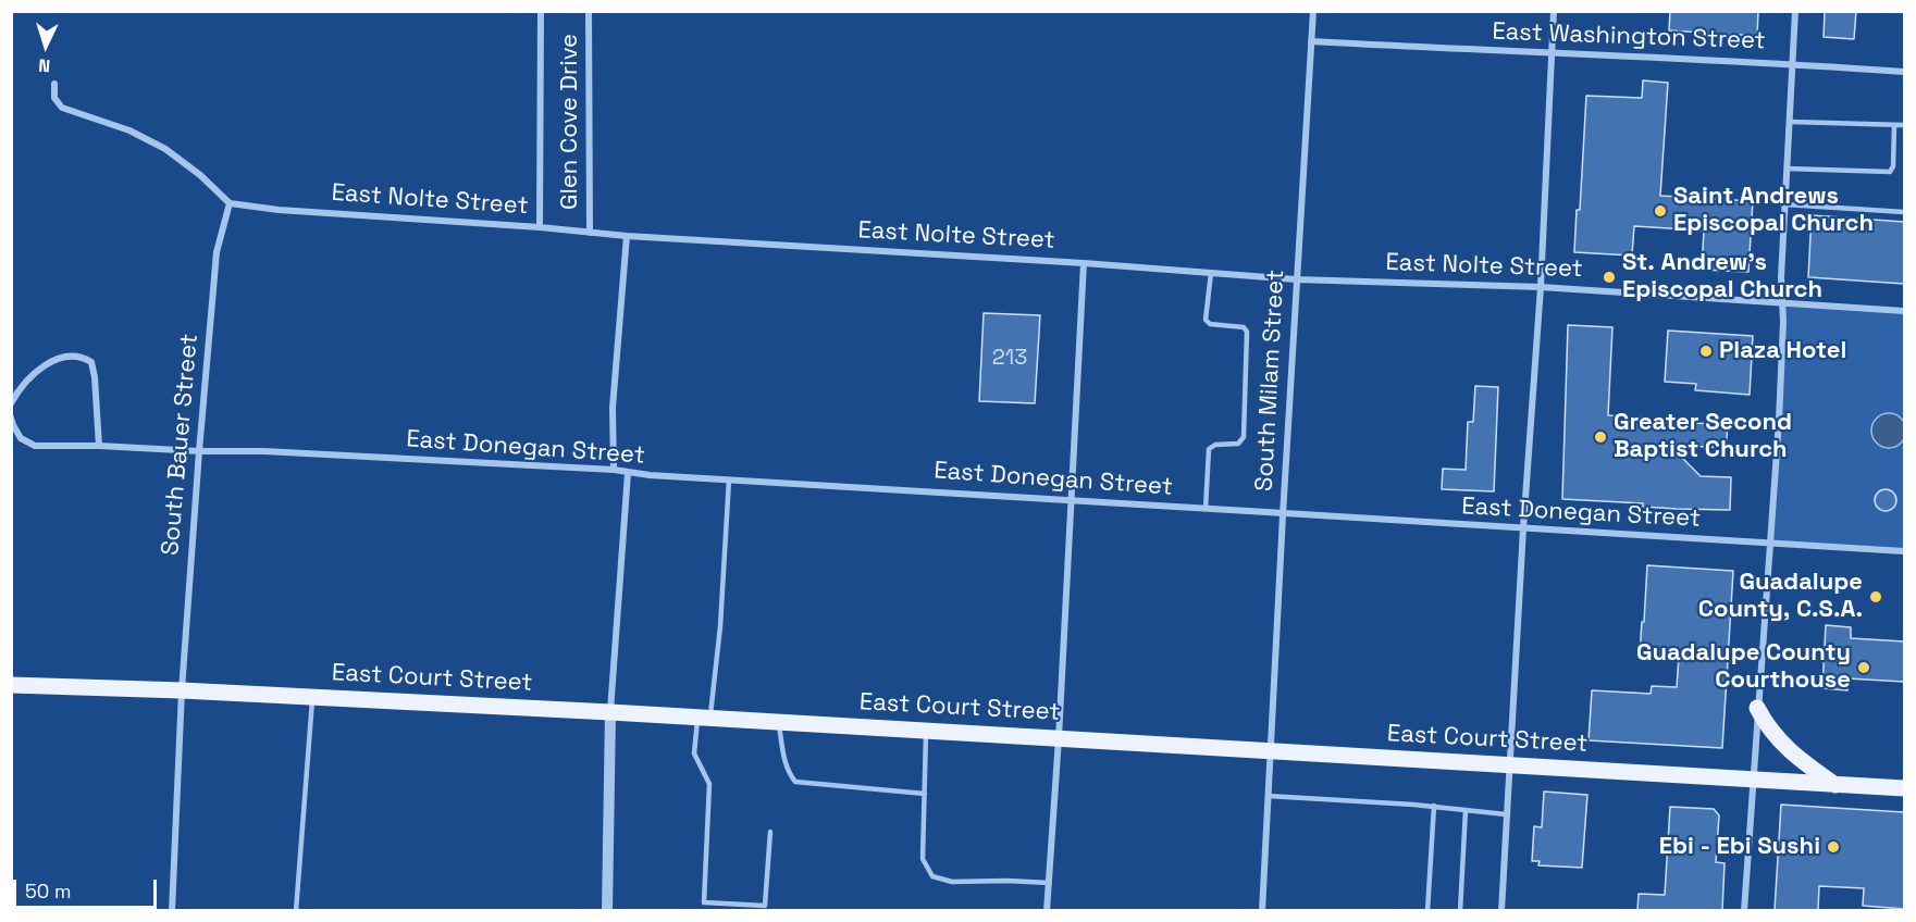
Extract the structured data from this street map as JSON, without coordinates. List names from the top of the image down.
{
  "streets": {
    "main road": ["East Court Street"],
    "street": [
      "East Washington Street",
      "Glen Cove Drive",
      "East Nolte Street",
      "South Milam Street",
      "South Bauer Street",
      "East Donegan Street"
    ]
  },
  "crossings": [
    ["East Washington Street", "South Milam Street"],
    ["Glen Cove Drive", "East Nolte Street"],
    ["East Nolte Street", "South Milam Street"],
    ["East Nolte Street", "South Bauer Street"],
    ["South Milam Street", "East Donegan Street"],
    ["South Milam Street", "East Court Street"],
    ["South Bauer Street", "East Donegan Street"],
    ["South Bauer Street", "East Court Street"]
  ],
  "places": [
    "Saint Andrews Episcopal Church",
    "St. Andrew's Episcopal Church",
    "Plaza Hotel",
    "Greater Second Baptist Church",
    "Guadalupe County, C.S.A.",
    "Guadalupe County Courthouse",
    "Ebi - Ebi Sushi"
  ],
  "house_numbers": ["213"],
  "scale_bar": "50 m",
  "north": "bottom"
}
